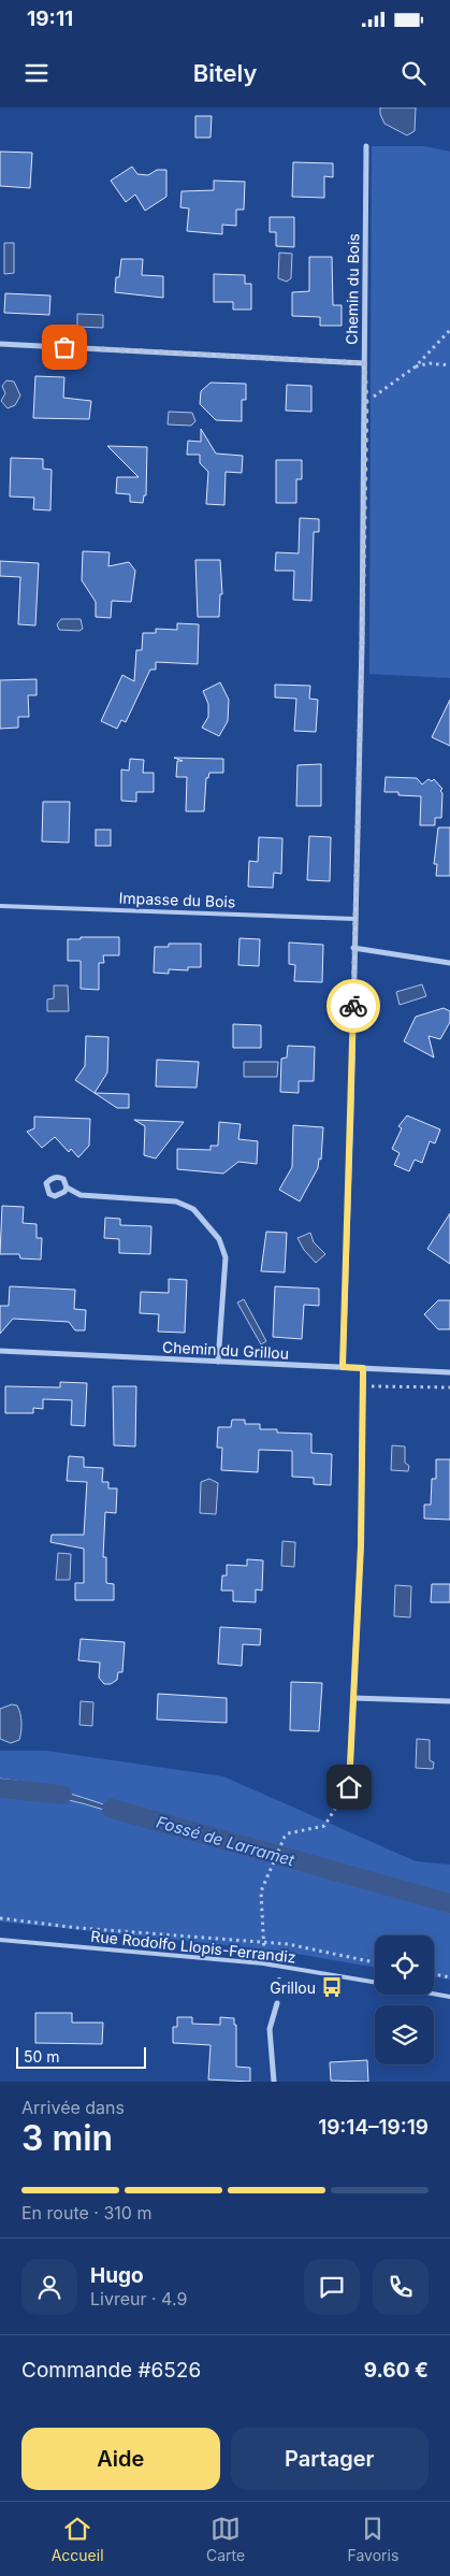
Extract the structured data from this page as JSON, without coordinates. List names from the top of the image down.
{
  "streets": {
    "street": ["Chemin du Bois", "Chemin du Grillou"],
    "lane": ["Impasse du Bois", "Rue Rodolfo Llopis-Ferrandiz"]
  },
  "crossings": [
    ["Chemin du Bois", "Impasse du Bois"],
    ["Chemin du Bois", "Chemin du Grillou"]
  ],
  "water": ["Fossé de Larramet"],
  "places": {
    "bus stop": ["Grillou"]
  },
  "scale_bar": "50 m",
  "page": {
    "status": "19:11",
    "header": "Bitely",
    "scale": "50 m",
    "heading": ["3 min", "Arrivée dans", "19:14–19:19"],
    "panel": [
      "Hugo",
      "Livreur · 4.9",
      "Commande #6526",
      "9.60 €"
    ],
    "bar": "En route · 310 m",
    "buttons": ["Aide", "Partager"],
    "tabs": ["Accueil", "Carte", "Favoris"]
  }
}
